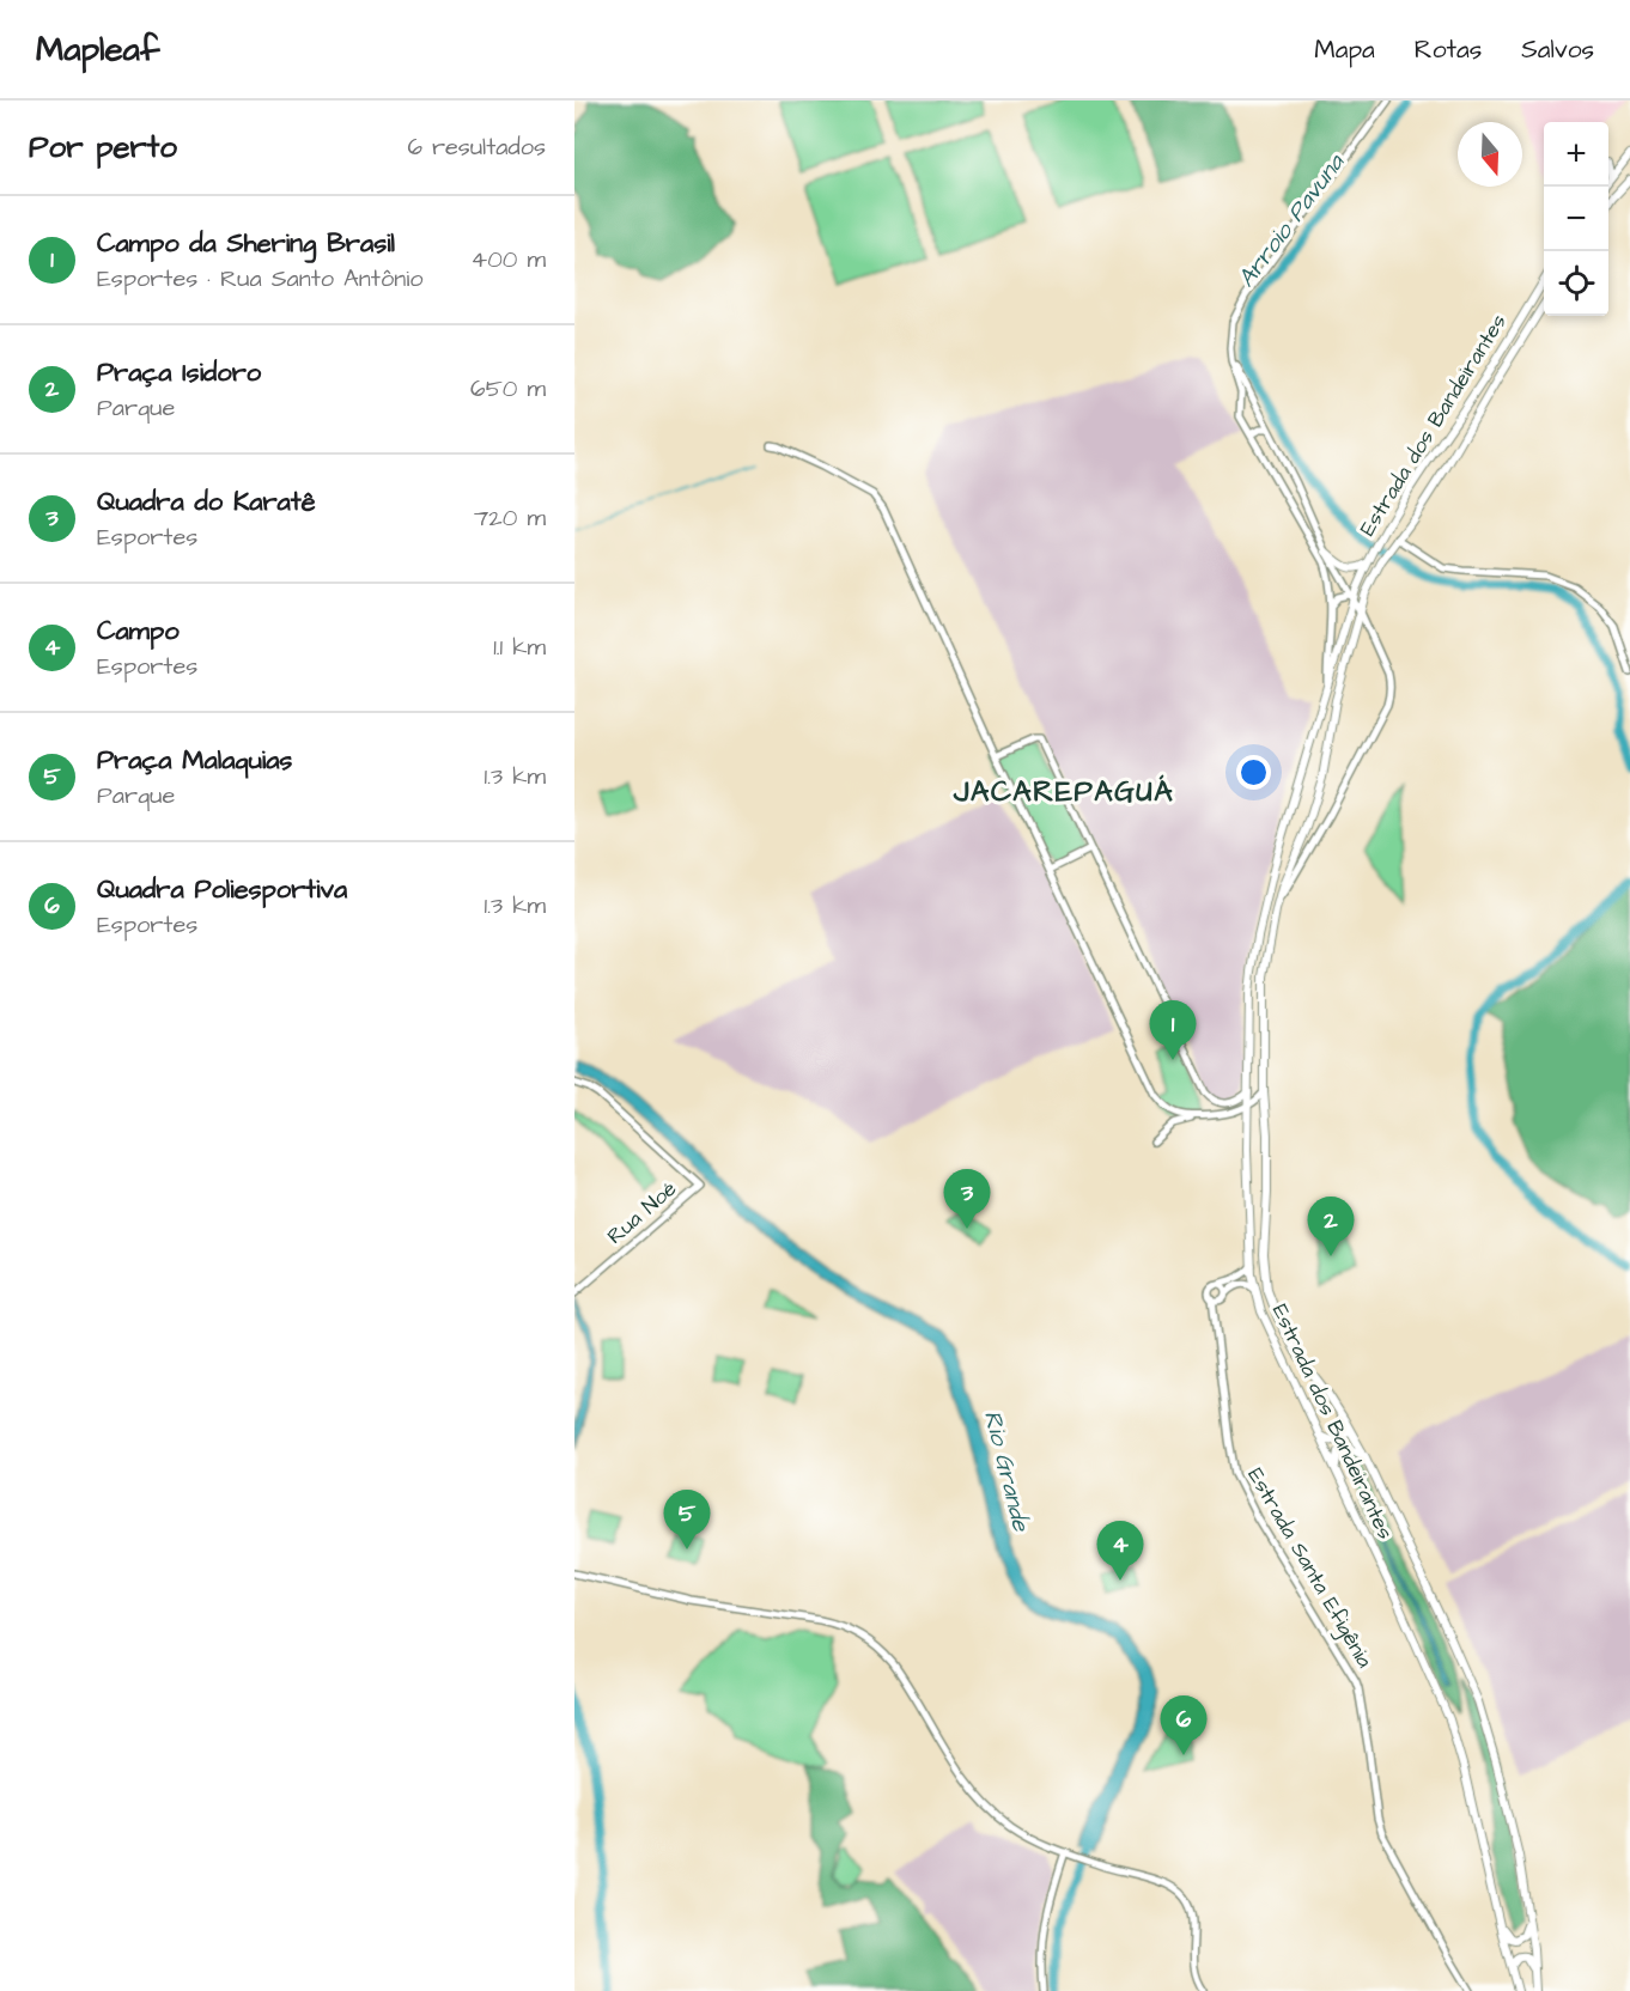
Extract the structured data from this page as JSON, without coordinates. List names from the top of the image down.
{
  "streets": {
    "main road": ["Estrada dos Bandeirantes"],
    "street": ["Rua Noé", "Estrada Santa Efigênia"]
  },
  "districts": ["JACAREPAGUÁ"],
  "water": ["Arroio Pavuna", "Rio Grande"],
  "north": "bottom",
  "page": {
    "header": "Mapleaf",
    "nav": ["Mapa", "Rotas", "Salvos"],
    "heading": ["Por perto", "6 resultados"],
    "map_buttons": ["+", "−"],
    "list": [
      {
        "mark": "1",
        "name": "Campo da Shering Brasil",
        "note": "Esportes · Rua Santo Antônio",
        "value": "400 m"
      },
      {
        "mark": "2",
        "name": "Praça Isidoro",
        "note": "Parque",
        "value": "650 m"
      },
      {
        "mark": "3",
        "name": "Quadra do Karatê",
        "note": "Esportes",
        "value": "720 m"
      },
      {
        "mark": "4",
        "name": "Campo",
        "note": "Esportes",
        "value": "1.1 km"
      },
      {
        "mark": "5",
        "name": "Praça Malaquias",
        "note": "Parque",
        "value": "1.3 km"
      },
      {
        "mark": "6",
        "name": "Quadra Poliesportiva",
        "note": "Esportes",
        "value": "1.3 km"
      }
    ],
    "pins": [
      "1",
      "3",
      "2",
      "5",
      "4",
      "6"
    ]
  }
}
